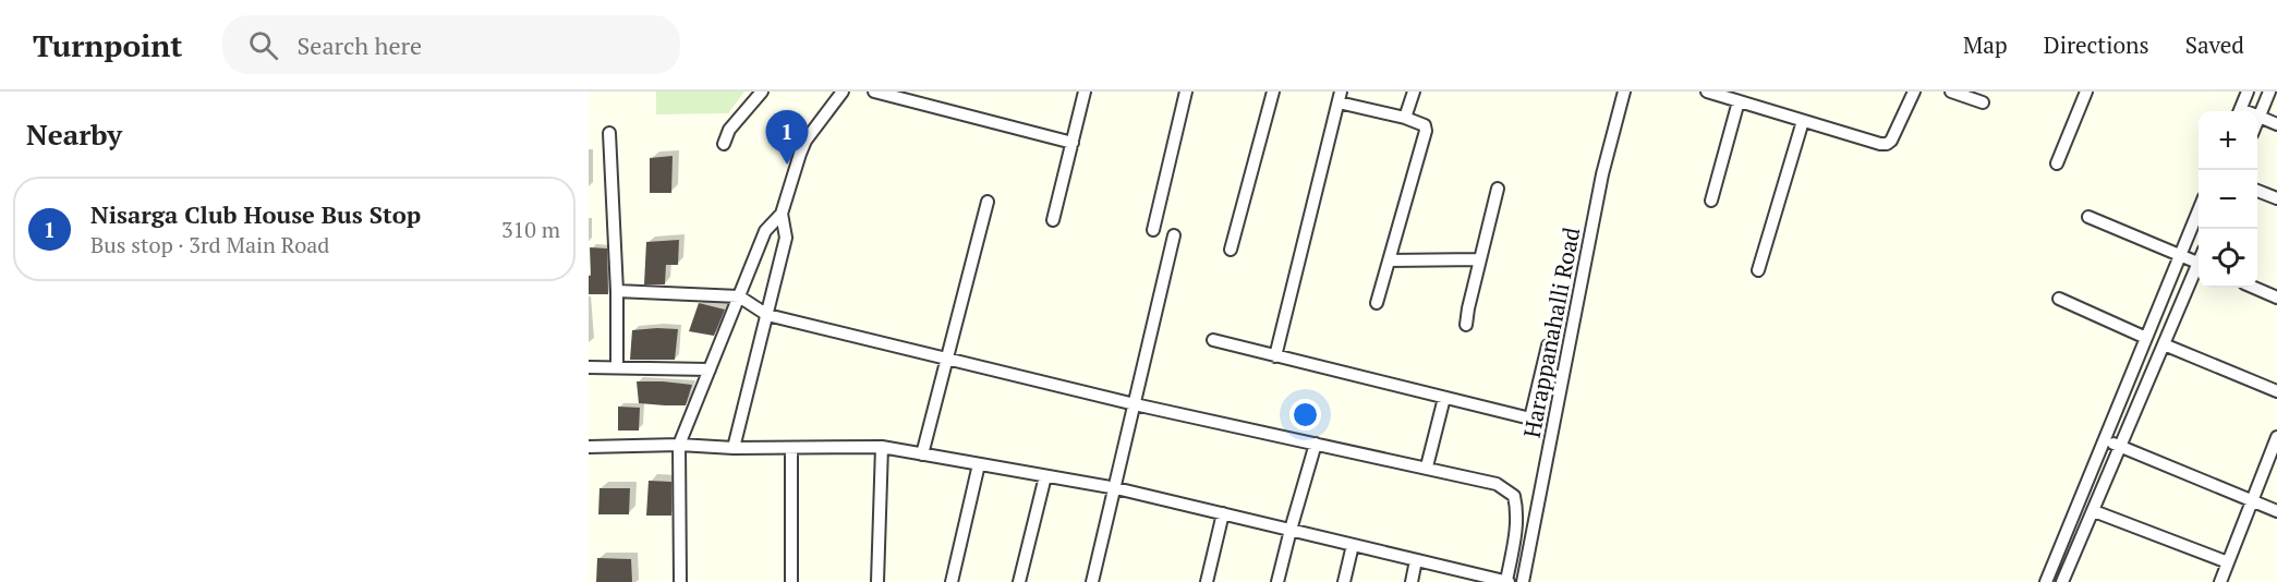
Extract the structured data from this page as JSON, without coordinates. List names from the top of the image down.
{
  "streets": {
    "street": ["Harappanahalli Road"]
  },
  "page": {
    "header": "Turnpoint",
    "search": "Search here",
    "nav": ["Map", "Directions", "Saved"],
    "heading": "Nearby",
    "pins": "1",
    "map_buttons": ["+", "−"],
    "list": [
      {
        "mark": "1",
        "name": "Nisarga Club House Bus Stop",
        "note": "Bus stop · 3rd Main Road",
        "value": "310 m"
      }
    ]
  }
}
